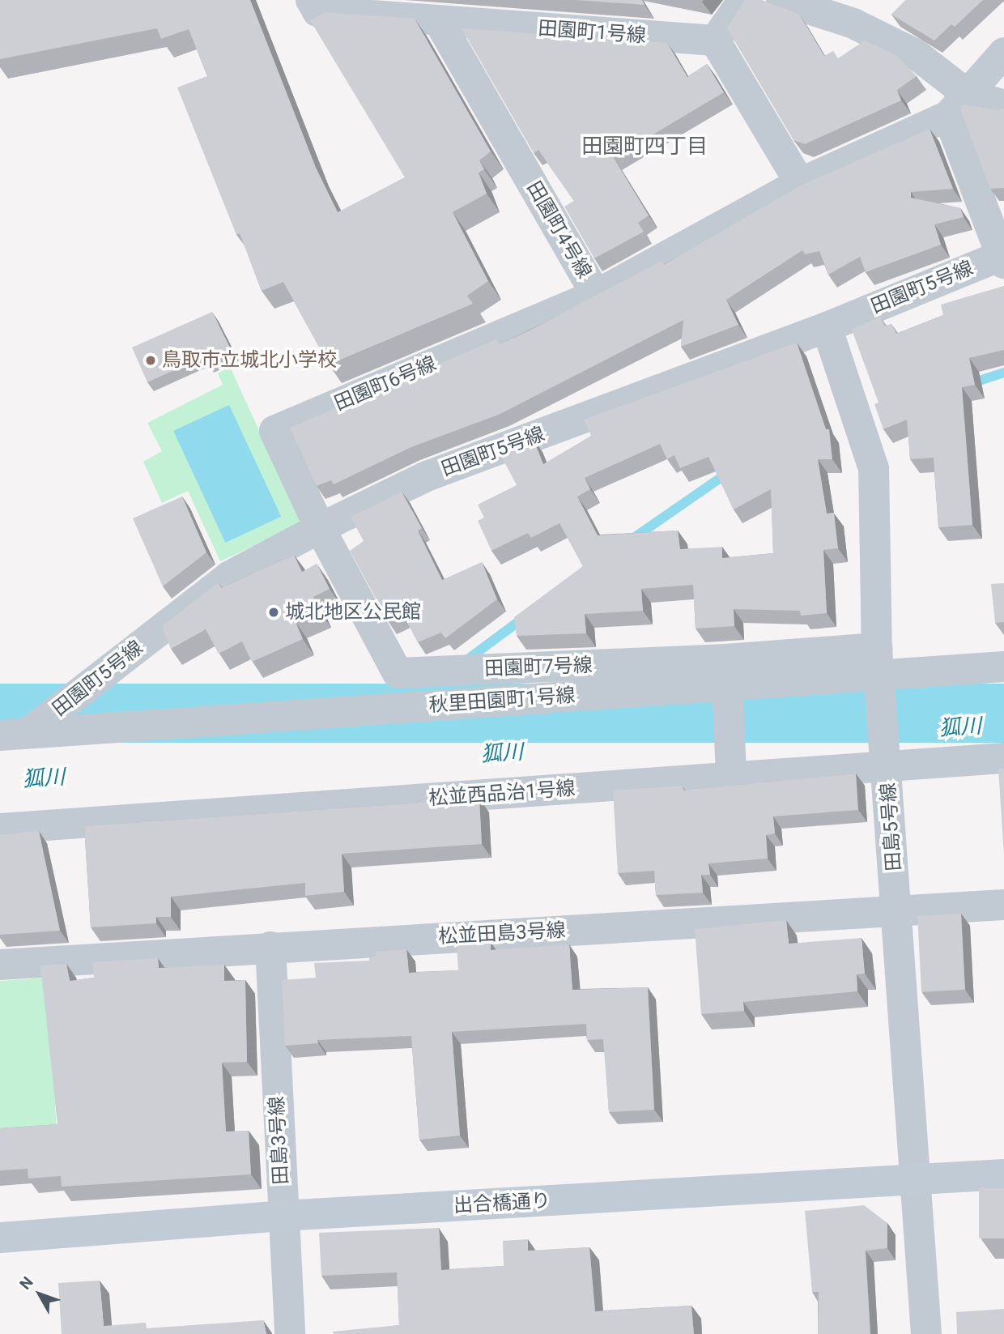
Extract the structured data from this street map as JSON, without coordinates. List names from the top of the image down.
{
  "streets": {
    "street": [
      "田園町1号線",
      "田園町4号線",
      "田園町5号線",
      "田園町6号線",
      "田園町7号線",
      "秋里田園町1号線",
      "松並西品治1号線",
      "田島5号線",
      "松並田島3号線",
      "田島3号線",
      "出合橋通り"
    ]
  },
  "crossings": [
    ["田園町1号線", "田園町4号線"],
    ["田園町4号線", "田園町6号線"],
    ["田園町5号線", "田園町6号線"],
    ["田園町5号線", "田園町7号線"],
    ["田園町5号線", "秋里田園町1号線"],
    ["田園町5号線", "田島5号線"],
    ["田園町6号線", "田園町7号線"],
    ["田園町7号線", "秋里田園町1号線"],
    ["松並西品治1号線", "田島5号線"],
    ["田島5号線", "松並田島3号線"],
    ["田島5号線", "出合橋通り"],
    ["松並田島3号線", "田島3号線"],
    ["田島3号線", "出合橋通り"]
  ],
  "districts": ["田園町四丁目"],
  "water": ["狐川"],
  "places": ["鳥取市立城北小学校", "城北地区公民館"],
  "north": "top left"
}
